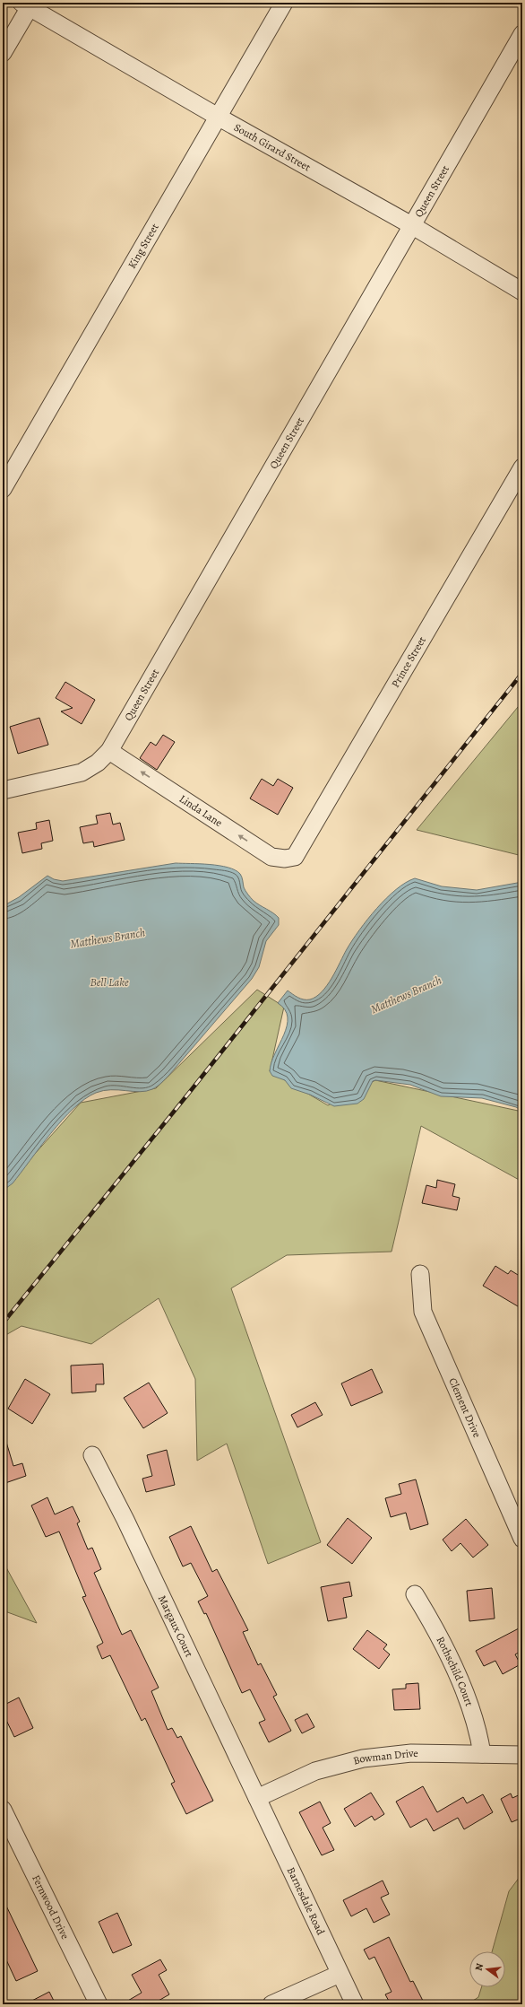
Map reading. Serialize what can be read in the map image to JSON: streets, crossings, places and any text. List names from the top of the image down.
{
  "streets": {
    "street": [
      "South Girard Street",
      "Queen Street",
      "King Street",
      "Prince Street",
      "Linda Lane",
      "Clement Drive",
      "Margaux Court",
      "Rothschild Court",
      "Bowman Drive",
      "Barnesdale Road",
      "Fernwood Drive"
    ]
  },
  "crossings": [
    ["South Girard Street", "Queen Street"],
    ["South Girard Street", "King Street"],
    ["Queen Street", "Linda Lane"],
    ["Prince Street", "Linda Lane"],
    ["Margaux Court", "Bowman Drive"],
    ["Margaux Court", "Barnesdale Road"],
    ["Rothschild Court", "Bowman Drive"],
    ["Bowman Drive", "Barnesdale Road"]
  ],
  "one_way": ["Linda Lane"],
  "water": ["Matthews Branch", "Bell Lake"],
  "north": "left"
}
